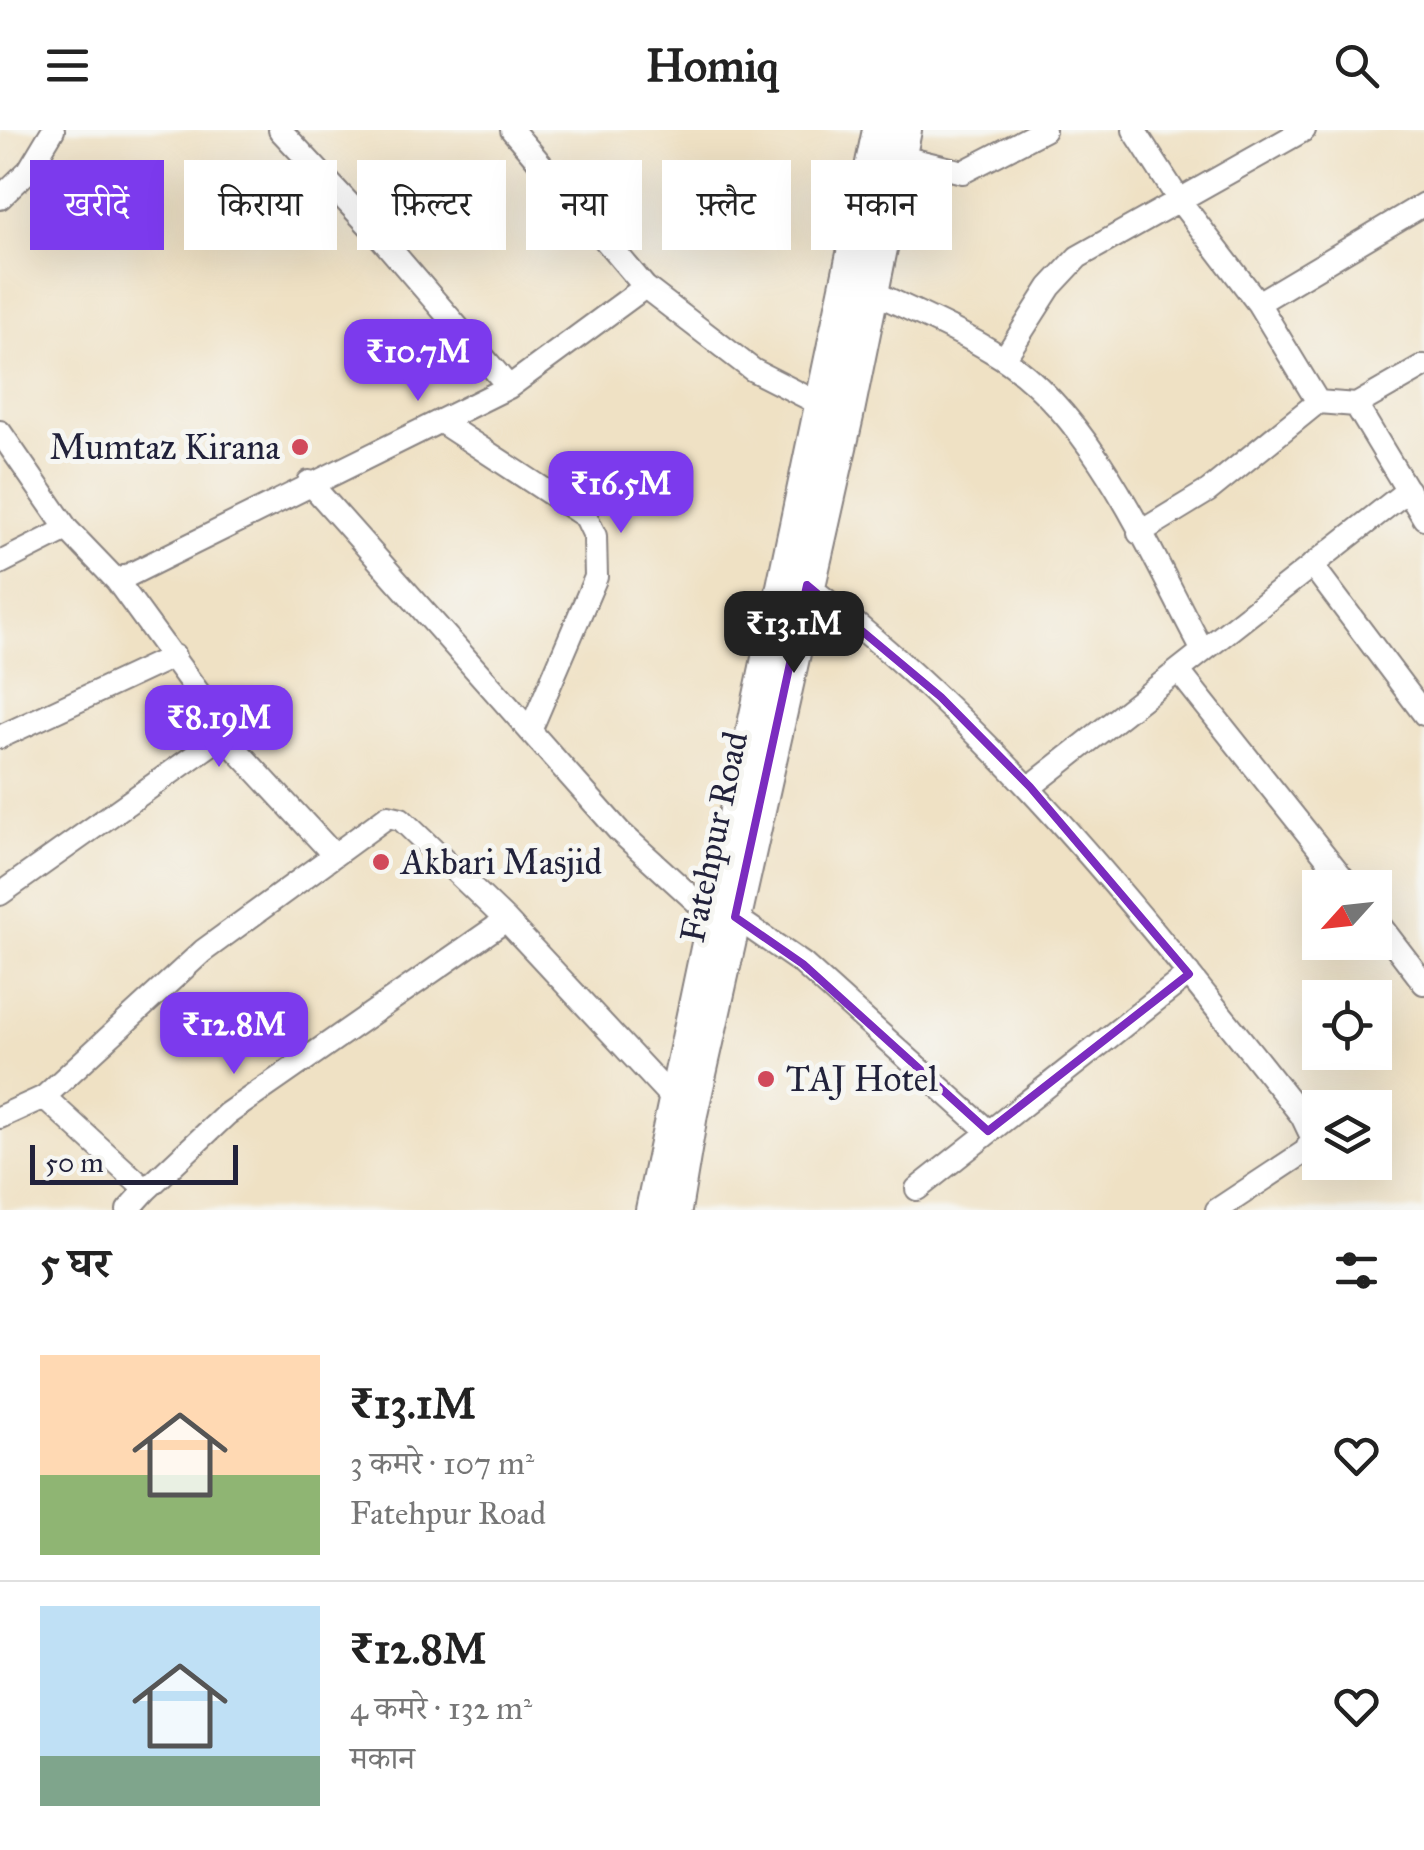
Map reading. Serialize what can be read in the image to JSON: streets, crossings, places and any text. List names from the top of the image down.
{
  "streets": {
    "street": ["Fatehpur Road"]
  },
  "places": ["Mumtaz Kirana", "Akbari Masjid", "TAJ Hotel"],
  "scale_bar": "50 m",
  "north": "bottom left",
  "page": {
    "header": "Homiq",
    "chip": [
      "खरीदें",
      "किराया",
      "फ़िल्टर",
      "नया",
      "फ़्लैट",
      "मकान"
    ],
    "price": [
      "₹10.7M",
      "₹16.5M",
      "₹13.1M",
      "₹8.19M",
      "₹12.8M"
    ],
    "scale": "50 m",
    "heading": "5 घर",
    "list": [
      {
        "name": "₹13.1M",
        "note": "3 कमरे · 107 m² · Fatehpur Road"
      },
      {
        "name": "₹12.8M",
        "note": "4 कमरे · 132 m² · मकान"
      }
    ]
  }
}
